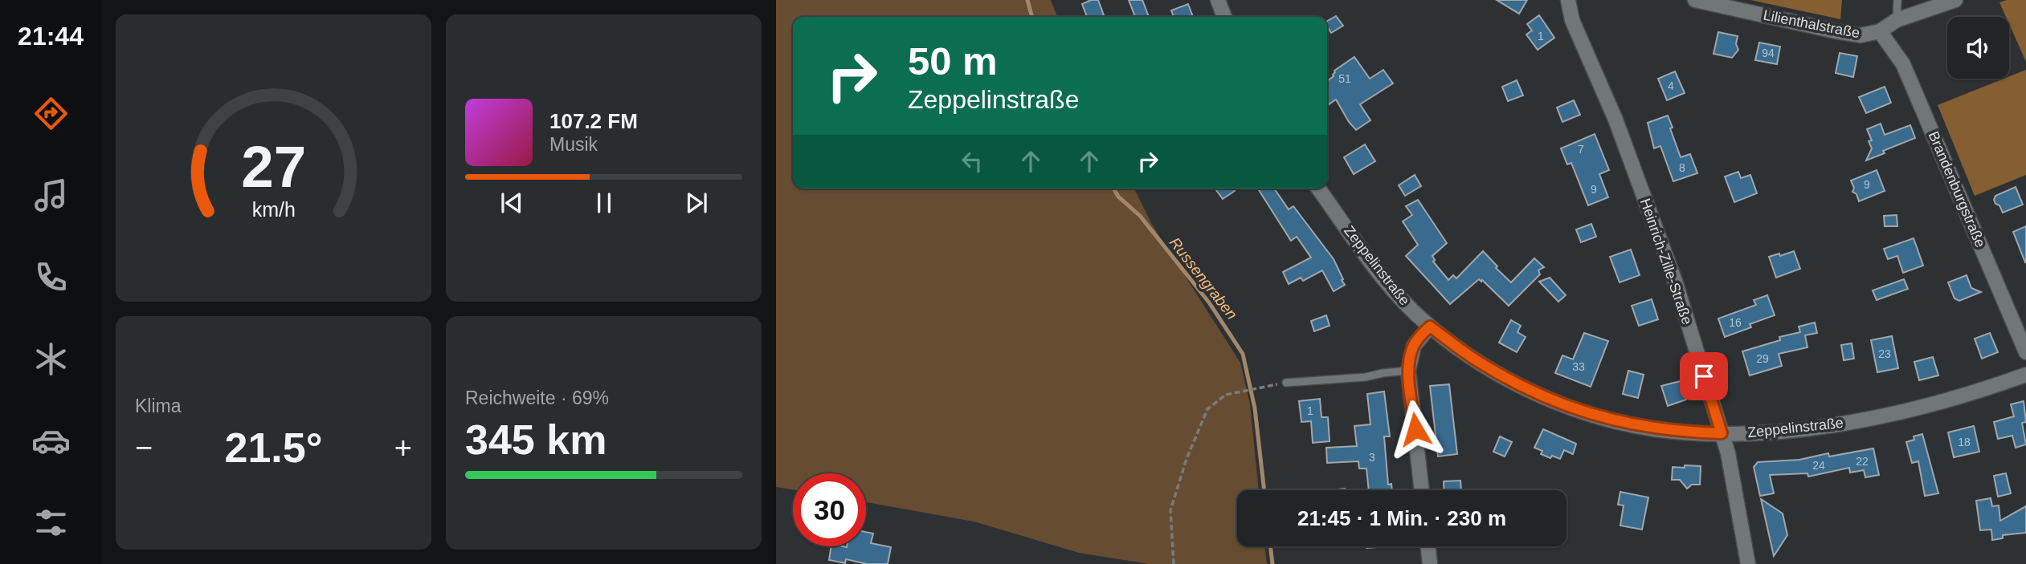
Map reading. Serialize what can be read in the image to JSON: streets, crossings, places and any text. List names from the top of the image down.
{
  "streets": {
    "street": [
      "Lilienthalstraße",
      "Brandenburgstraße",
      "Heinrich-Zille-Straße",
      "Zeppelinstraße"
    ]
  },
  "crossings": [
    ["Lilienthalstraße", "Brandenburgstraße"],
    ["Heinrich-Zille-Straße", "Zeppelinstraße"]
  ],
  "water": ["Russengraben"],
  "house_numbers": [
    "1",
    "94",
    "51",
    "4",
    "7",
    "8",
    "9",
    "9",
    "16",
    "23",
    "29",
    "33",
    "1",
    "18",
    "3",
    "22",
    "24"
  ],
  "page": {
    "tabs": "21:44",
    "turn": ["50 m", "Zeppelinstraße"],
    "song": ["107.2 FM", "Musik"],
    "tile": [
      "Klima",
      ["Reichweite · 69%", "345 km"]
    ],
    "heat": ["−", "21.5°", "+"],
    "limit": "30",
    "trip": "21:45 · 1 Min. · 230 m",
    "gauge": ["27", "km/h"]
  }
}
